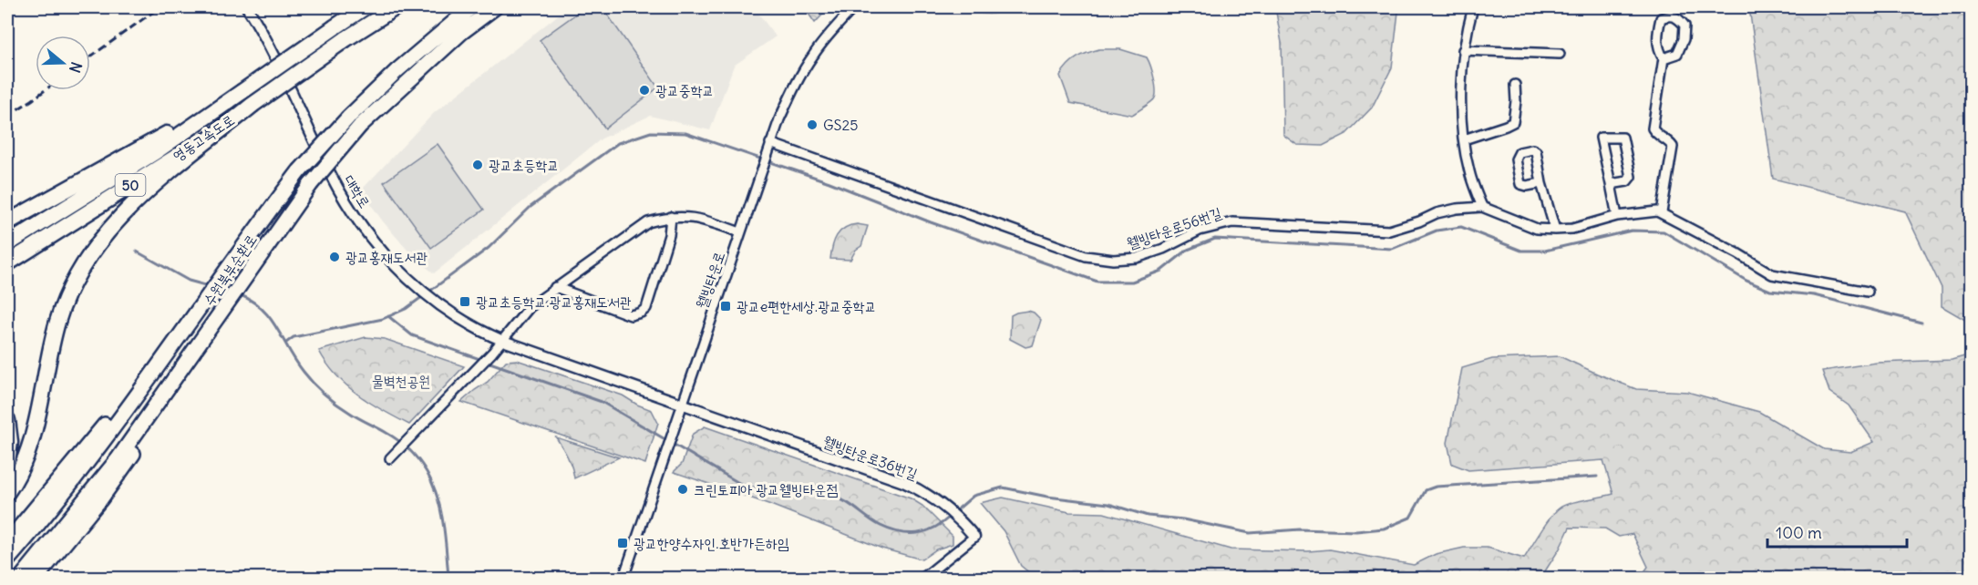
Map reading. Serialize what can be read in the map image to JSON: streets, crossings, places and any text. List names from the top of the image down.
{
  "streets": {
    "highway": ["영동고속도로", "50", "수원북부순환로"],
    "street": [
      "대학로",
      "웰빙타운로56번길",
      "웰빙타운로",
      "웰빙타운로36번길"
    ]
  },
  "crossings": [
    ["대학로", "웰빙타운로"],
    ["대학로", "웰빙타운로36번길"],
    ["웰빙타운로56번길", "웰빙타운로"],
    ["웰빙타운로", "웰빙타운로36번길"]
  ],
  "parks": ["물벽천공원"],
  "places": {
    "other": [
      "광교중학교",
      "GS25",
      "광교초등학교",
      "광교홍재도서관",
      "크린토피아 광교웰빙타운점"
    ],
    "transit": ["광교초등학교.광교홍재도서관", "광교e편한세상.광교중학교", "광교한양수자인.호반가든하임"]
  },
  "scale_bar": "100 m",
  "north": "right"
}
